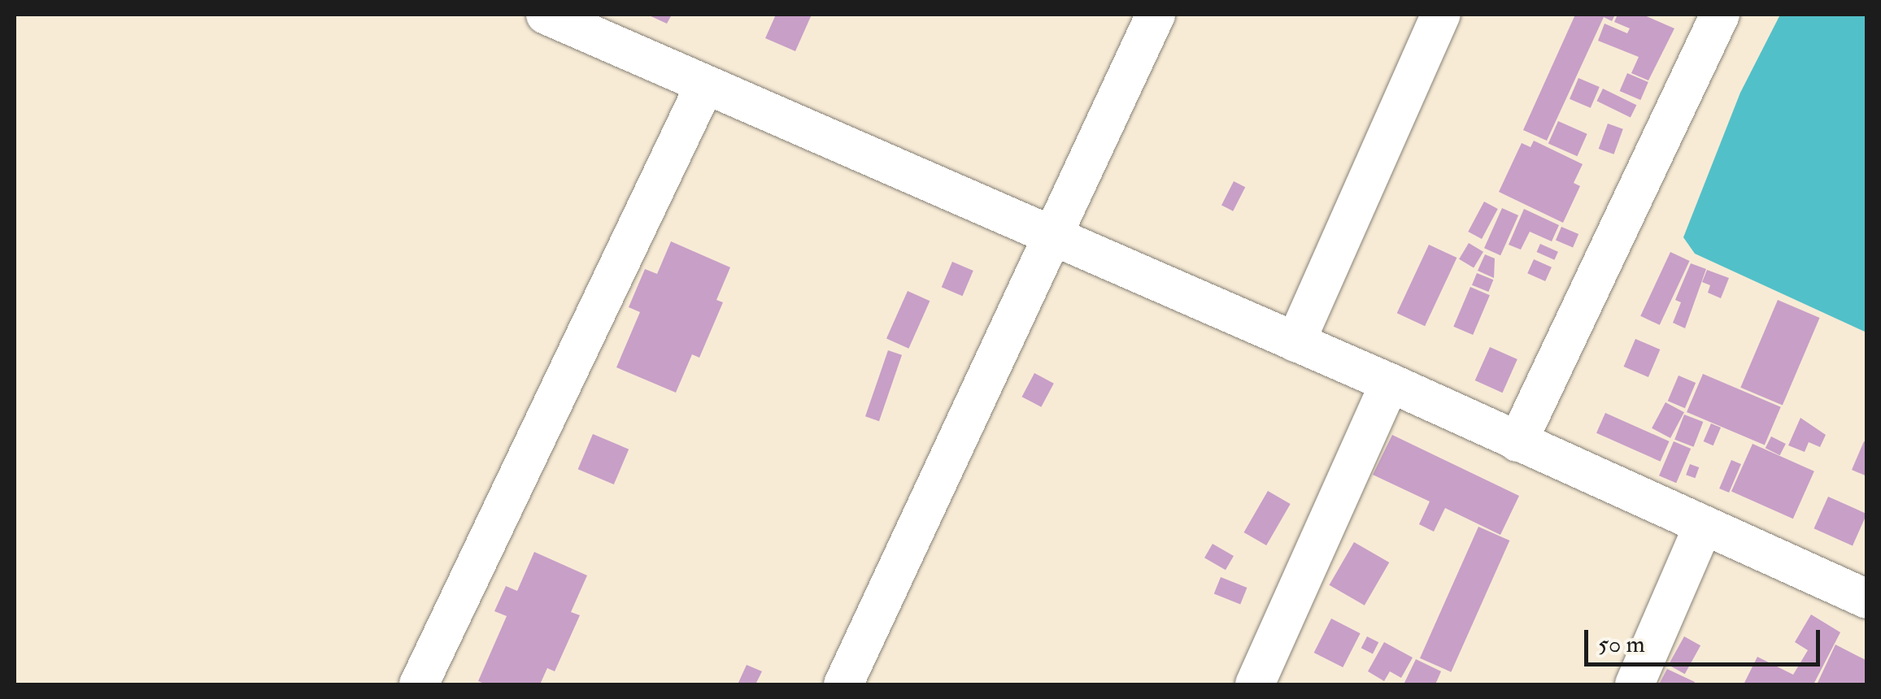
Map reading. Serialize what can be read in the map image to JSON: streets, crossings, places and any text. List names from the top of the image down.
{
  "scale_bar": "50 m"
}
